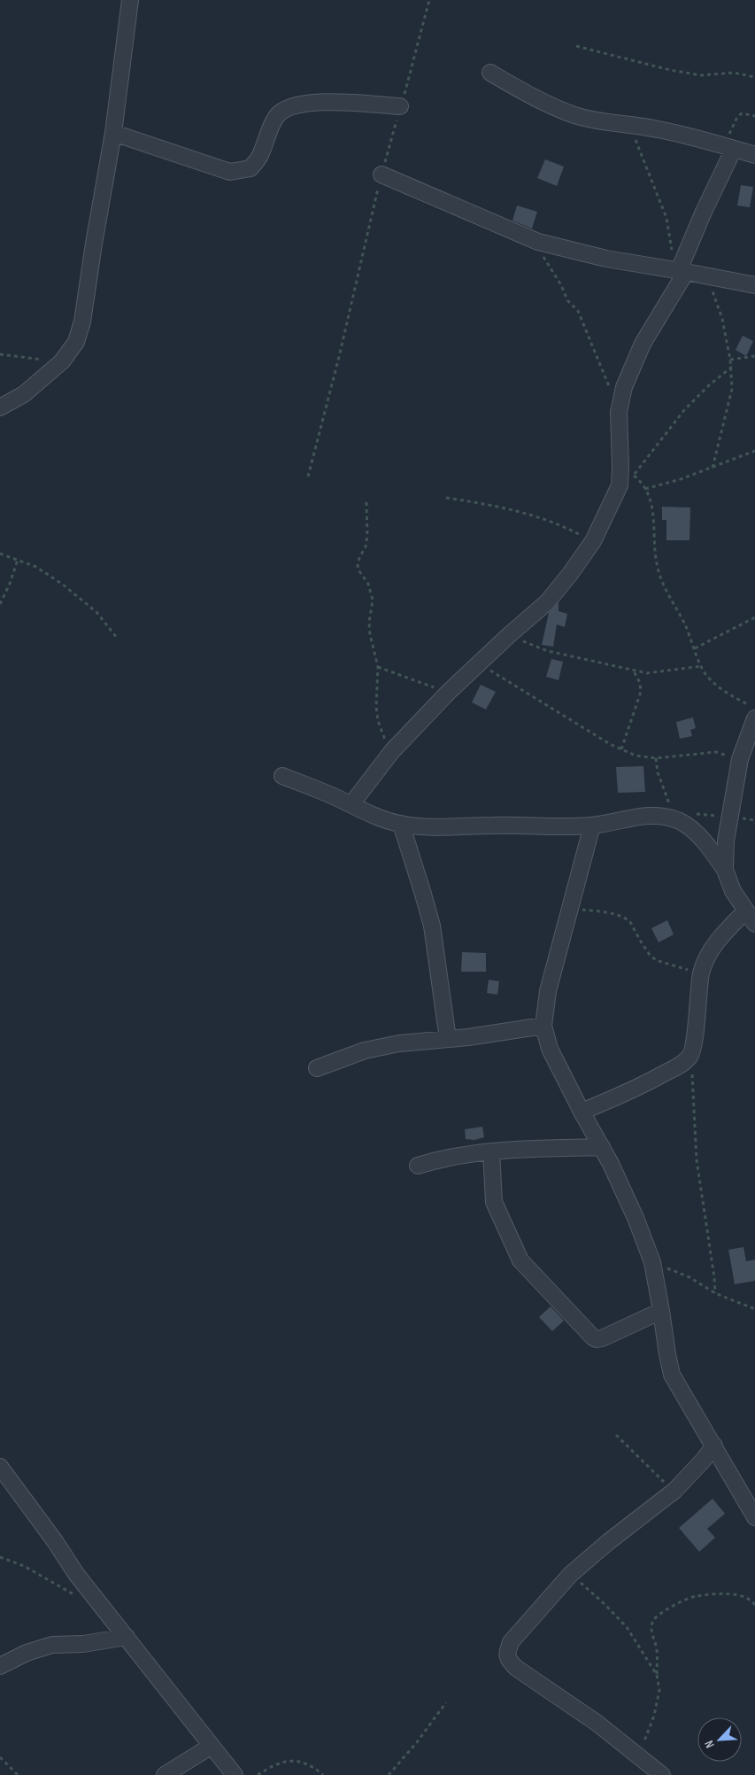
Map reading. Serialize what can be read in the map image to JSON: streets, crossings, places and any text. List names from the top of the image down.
{
  "north": "bottom left"
}
